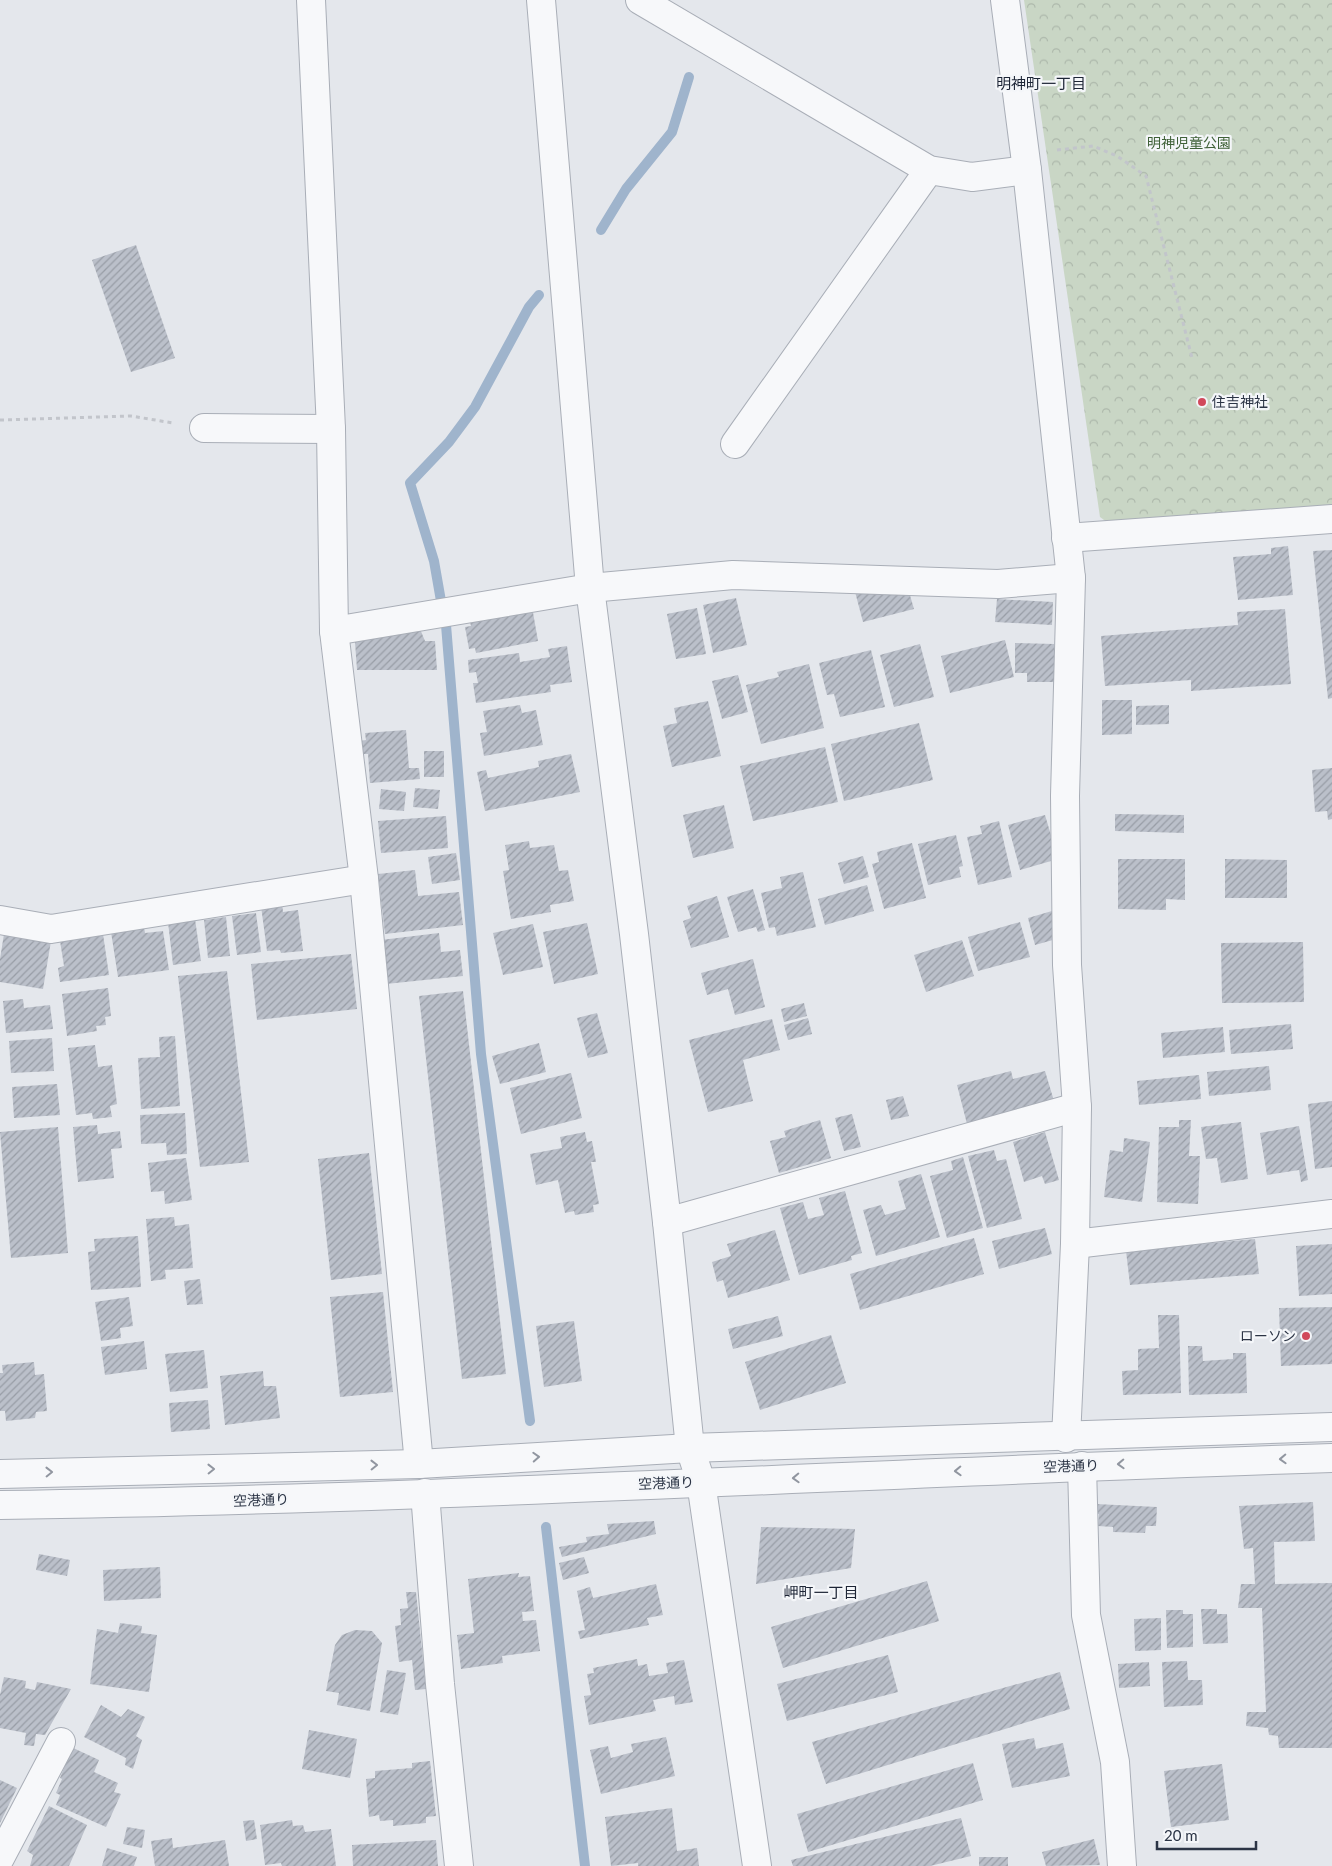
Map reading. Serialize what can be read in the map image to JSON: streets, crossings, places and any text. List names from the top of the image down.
{
  "streets": {
    "street": ["空港通り"]
  },
  "districts": ["明神町一丁目", "岬町一丁目"],
  "parks": ["明神児童公園"],
  "places": ["住吉神社", "ローソン"],
  "scale_bar": "20 m"
}
